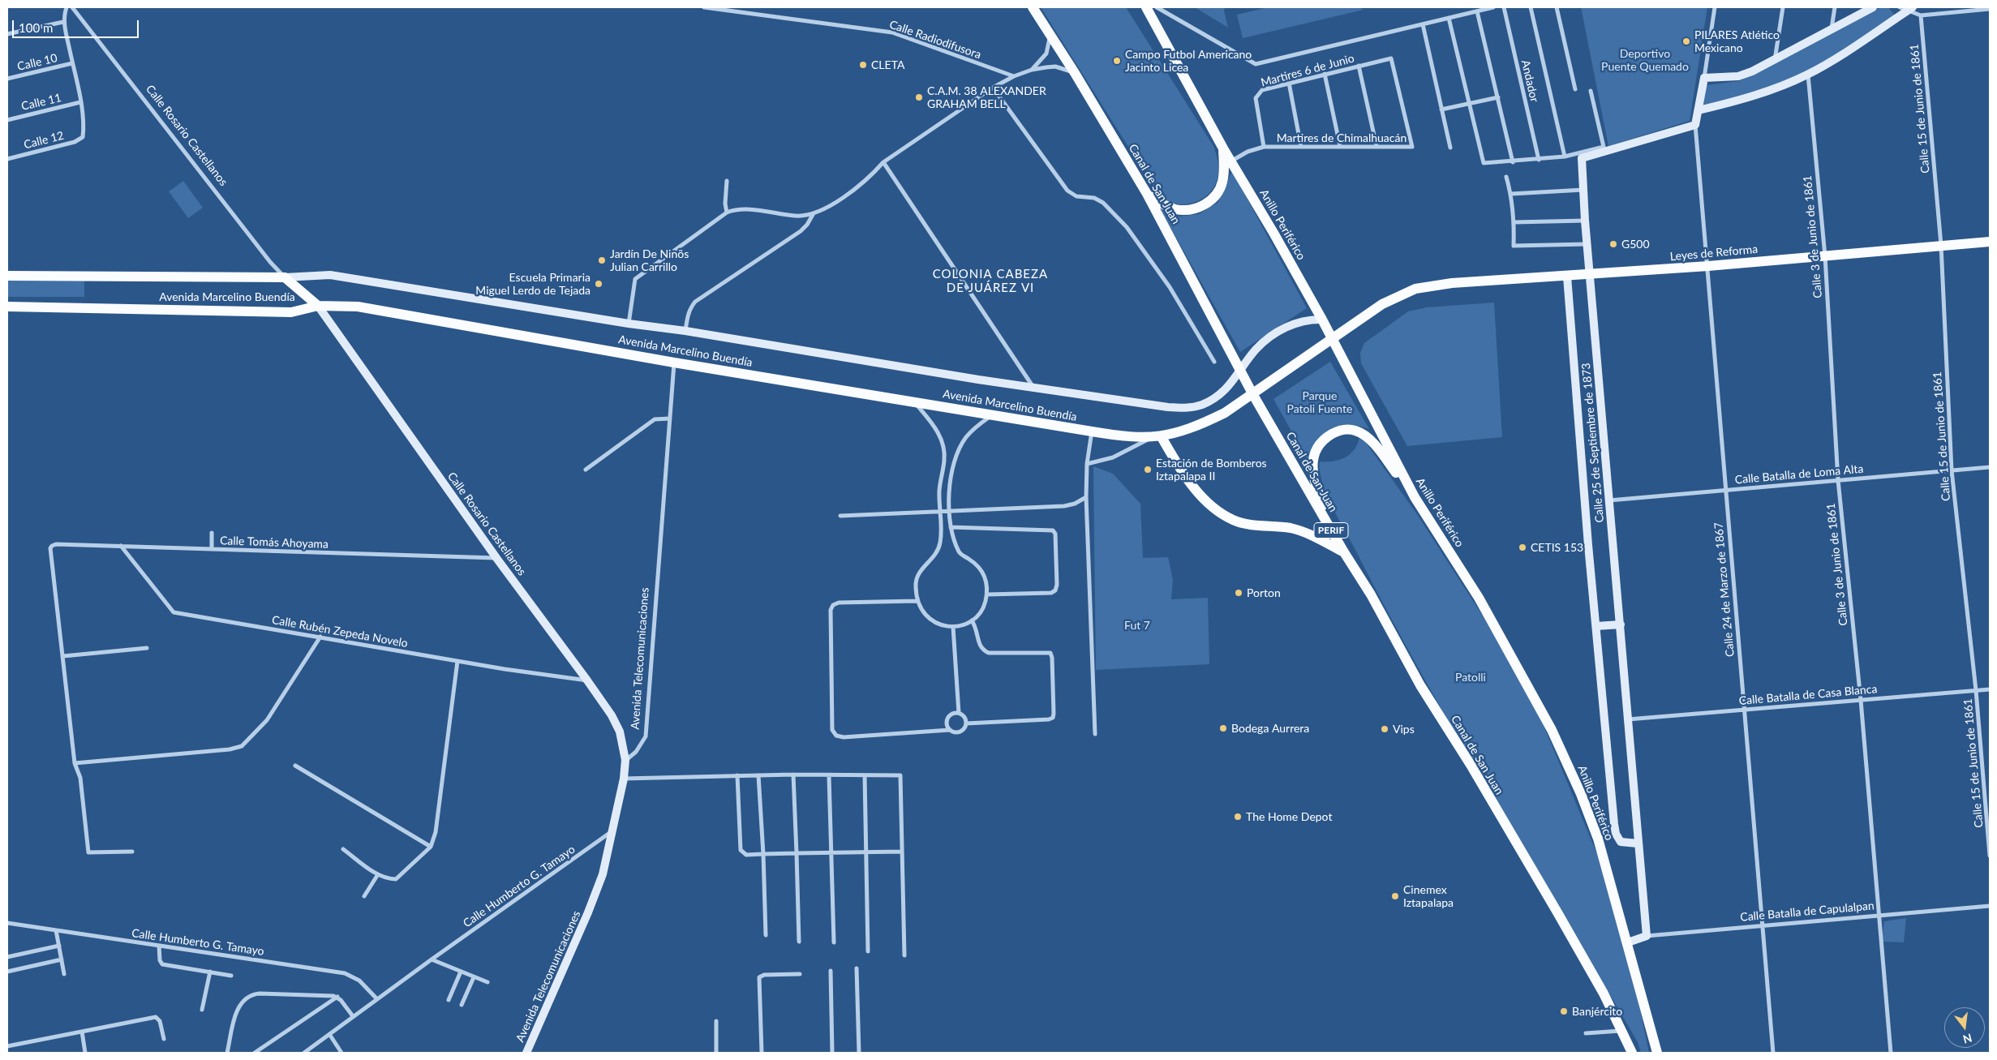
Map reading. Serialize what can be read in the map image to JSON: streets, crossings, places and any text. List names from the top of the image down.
{
  "streets": {
    "main road": [
      "Canal de San Juan",
      "Anillo Periférico",
      "Leyes de Reforma",
      "Avenida Marcelino Buendía",
      "PERIF"
    ],
    "street": [
      "Calle Radiodifusora",
      "Calle 10",
      "Martires 6 de Junio",
      "Andador",
      "Calle 11",
      "Calle 15 de Junio de 1861",
      "Calle Rosario Castellanos",
      "Martires de Chimalhuacán",
      "Calle 12",
      "Calle 3 de Junio de 1861",
      "Calle 25 de Septiembre de 1873",
      "Calle Batalla de Loma Alta",
      "Calle Tomás Ahoyama",
      "Calle 24 de Marzo de 1867",
      "Calle Rubén Zepeda Novelo",
      "Avenida Telecomunicaciones",
      "Calle Batalla de Casa Blanca",
      "Calle Humberto G. Tamayo",
      "Calle Batalla de Capulalpan"
    ]
  },
  "crossings": [
    ["Martires 6 de Junio", "Martires de Chimalhuacán"],
    ["Calle 11", "Calle 12"],
    ["Calle 15 de Junio de 1861", "Leyes de Reforma"],
    ["Calle 15 de Junio de 1861", "Calle Batalla de Loma Alta"],
    ["Calle 15 de Junio de 1861", "Calle Batalla de Casa Blanca"],
    ["Calle Rosario Castellanos", "Avenida Marcelino Buendía"],
    ["Calle Rosario Castellanos", "Calle Tomás Ahoyama"],
    ["Calle Rosario Castellanos", "Calle Rubén Zepeda Novelo"],
    ["Calle Rosario Castellanos", "Avenida Telecomunicaciones"],
    ["Martires de Chimalhuacán", "Anillo Periférico"],
    ["Canal de San Juan", "Avenida Marcelino Buendía"],
    ["Anillo Periférico", "Leyes de Reforma"],
    ["Anillo Periférico", "Avenida Marcelino Buendía"],
    ["Anillo Periférico", "Calle Batalla de Capulalpan"],
    ["Calle 3 de Junio de 1861", "Leyes de Reforma"],
    ["Calle 3 de Junio de 1861", "Calle Batalla de Loma Alta"],
    ["Calle 3 de Junio de 1861", "Calle Batalla de Casa Blanca"],
    ["Calle 3 de Junio de 1861", "Calle Batalla de Capulalpan"],
    ["Leyes de Reforma", "Avenida Marcelino Buendía"],
    ["Leyes de Reforma", "Calle 25 de Septiembre de 1873"],
    ["Leyes de Reforma", "Calle 24 de Marzo de 1867"],
    ["Avenida Marcelino Buendía", "Avenida Telecomunicaciones"],
    ["Calle 25 de Septiembre de 1873", "Calle Batalla de Loma Alta"],
    ["Calle 25 de Septiembre de 1873", "Calle Batalla de Casa Blanca"],
    ["Calle 25 de Septiembre de 1873", "Calle Batalla de Capulalpan"],
    ["Calle Batalla de Loma Alta", "Calle 24 de Marzo de 1867"],
    ["Calle Tomás Ahoyama", "Calle Rubén Zepeda Novelo"],
    ["Calle 24 de Marzo de 1867", "Calle Batalla de Casa Blanca"],
    ["Calle 24 de Marzo de 1867", "Calle Batalla de Capulalpan"],
    ["Avenida Telecomunicaciones", "Calle Humberto G. Tamayo"]
  ],
  "districts": ["COLONIA CABEZA DE JUÁREZ VI"],
  "parks": [
    "Deportivo Puente Quemado",
    "Parque Patoli Fuente",
    "Fut 7",
    "Patolli"
  ],
  "places": [
    "PILARES Atlético Mexicano",
    "Campo Futbol Americano Jacinto Licea",
    "CLETA",
    "C.A.M. 38 ALEXANDER GRAHAM BELL",
    "G500",
    "Jardín De Ninõs Julian Carrillo",
    "Escuela Primaria Miguel Lerdo de Tejada",
    "Estación de Bomberos Iztapalapa II",
    "CETIS 153",
    "Porton",
    "Bodega Aurrera",
    "Vips",
    "The Home Depot",
    "Cinemex Iztapalapa",
    "Banjército"
  ],
  "scale_bar": "100 m",
  "north": "bottom"
}
